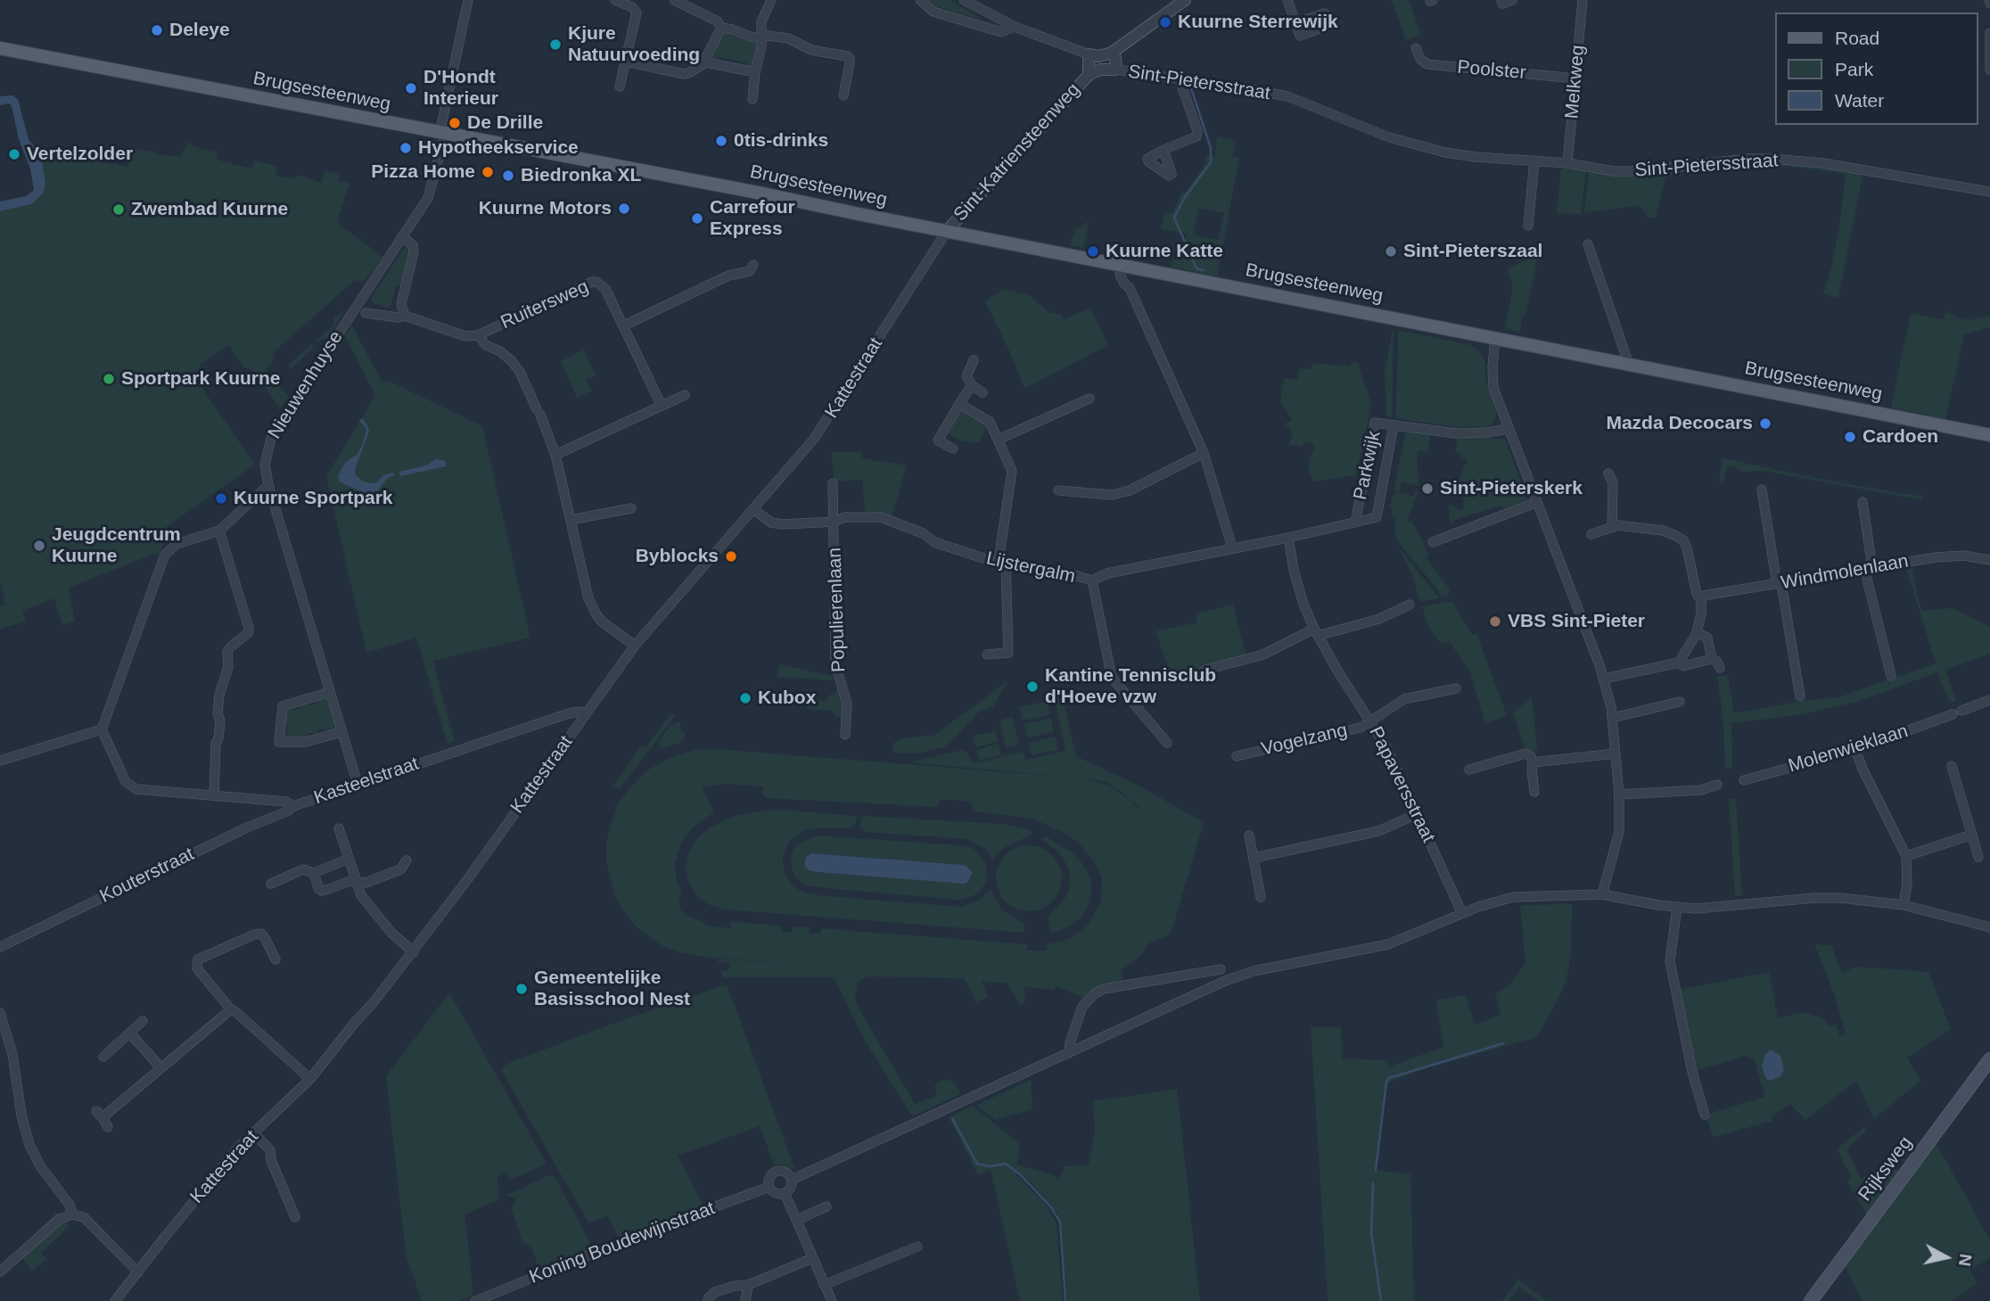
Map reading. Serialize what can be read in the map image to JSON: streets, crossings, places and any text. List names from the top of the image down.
{
  "streets": {
    "main road": ["Brugsesteenweg", "Rijksweg"],
    "street": [
      "Poolster",
      "Melkweg",
      "Sint-Pietersstraat",
      "Sint-Katriensteenweg",
      "Ruitersweg",
      "Kattestraat",
      "Nieuwenhuyse",
      "Parkwijk",
      "Lijstergalm",
      "Windmolenlaan",
      "Populierenlaan",
      "Vogelzang",
      "Molenwieklaan",
      "Kasteelstraat",
      "Papaversstraat",
      "Kouterstraat",
      "Koning Boudewijnstraat"
    ]
  },
  "crossings": [
    ["Poolster", "Melkweg"],
    ["Melkweg", "Sint-Pietersstraat"],
    ["Sint-Pietersstraat", "Sint-Katriensteenweg"],
    ["Brugsesteenweg", "Sint-Katriensteenweg"],
    ["Brugsesteenweg", "Kattestraat"],
    ["Brugsesteenweg", "Nieuwenhuyse"],
    ["Sint-Katriensteenweg", "Kattestraat"],
    ["Kattestraat", "Lijstergalm"],
    ["Kattestraat", "Kasteelstraat"],
    ["Nieuwenhuyse", "Kasteelstraat"],
    ["Parkwijk", "Lijstergalm"],
    ["Lijstergalm", "Populierenlaan"],
    ["Lijstergalm", "Papaversstraat"],
    ["Vogelzang", "Papaversstraat"],
    ["Kasteelstraat", "Kouterstraat"]
  ],
  "places": [
    "Kuurne Sterrewijk",
    "Deleye",
    "Kjure Natuurvoeding",
    "D'Hondt Interieur",
    "De Drille",
    "0tis-drinks",
    "Hypotheekservice",
    "Vertelzolder",
    "Pizza Home",
    "Biedronka XL",
    "Kuurne Motors",
    "Zwembad Kuurne",
    "Carrefour Express",
    "Kuurne Katte",
    "Sint-Pieterszaal",
    "Sportpark Kuurne",
    "Mazda Decocars",
    "Cardoen",
    "Sint-Pieterskerk",
    "Kuurne Sportpark",
    "Jeugdcentrum Kuurne",
    "Byblocks",
    "VBS Sint-Pieter",
    "Kantine Tennisclub d'Hoeve vzw",
    "Kubox",
    "Gemeentelijke Basisschool Nest"
  ],
  "legend": ["Road", "Park", "Water"],
  "north": "right"
}
